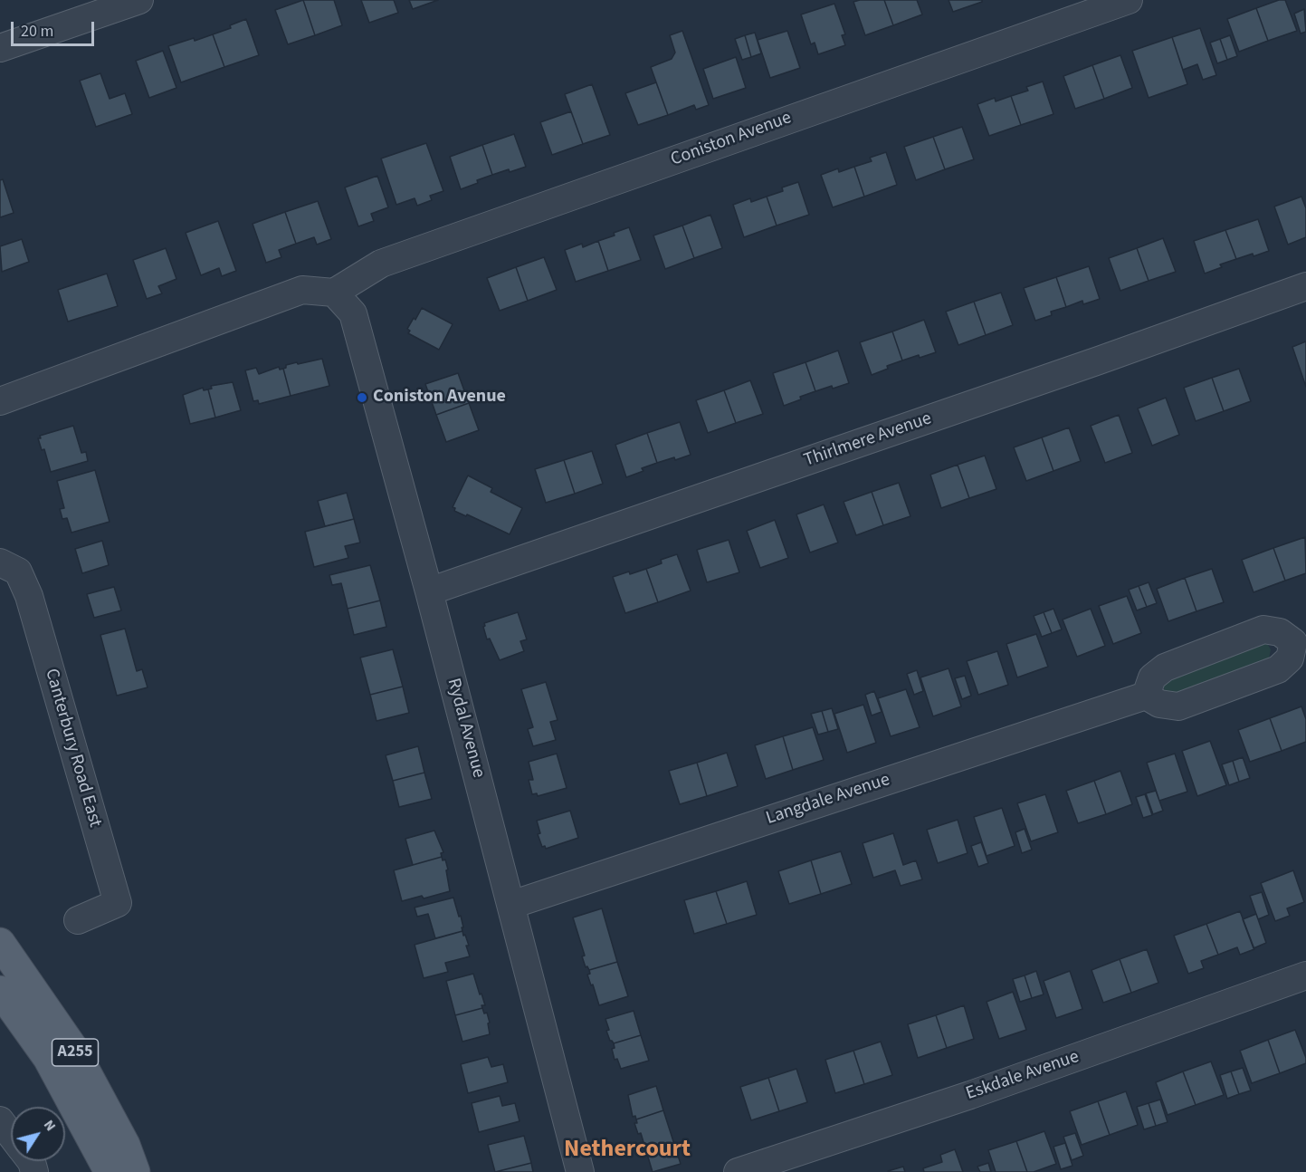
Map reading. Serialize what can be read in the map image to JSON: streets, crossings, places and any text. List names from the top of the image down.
{
  "streets": {
    "main road": ["A255"],
    "street": [
      "Coniston Avenue",
      "Thirlmere Avenue",
      "Rydal Avenue",
      "Canterbury Road East",
      "Langdale Avenue",
      "Eskdale Avenue"
    ]
  },
  "crossings": [
    ["Coniston Avenue", "Rydal Avenue"],
    ["Thirlmere Avenue", "Rydal Avenue"],
    ["Rydal Avenue", "Langdale Avenue"]
  ],
  "districts": ["Nethercourt"],
  "places": ["Coniston Avenue"],
  "scale_bar": "20 m",
  "north": "top right"
}
